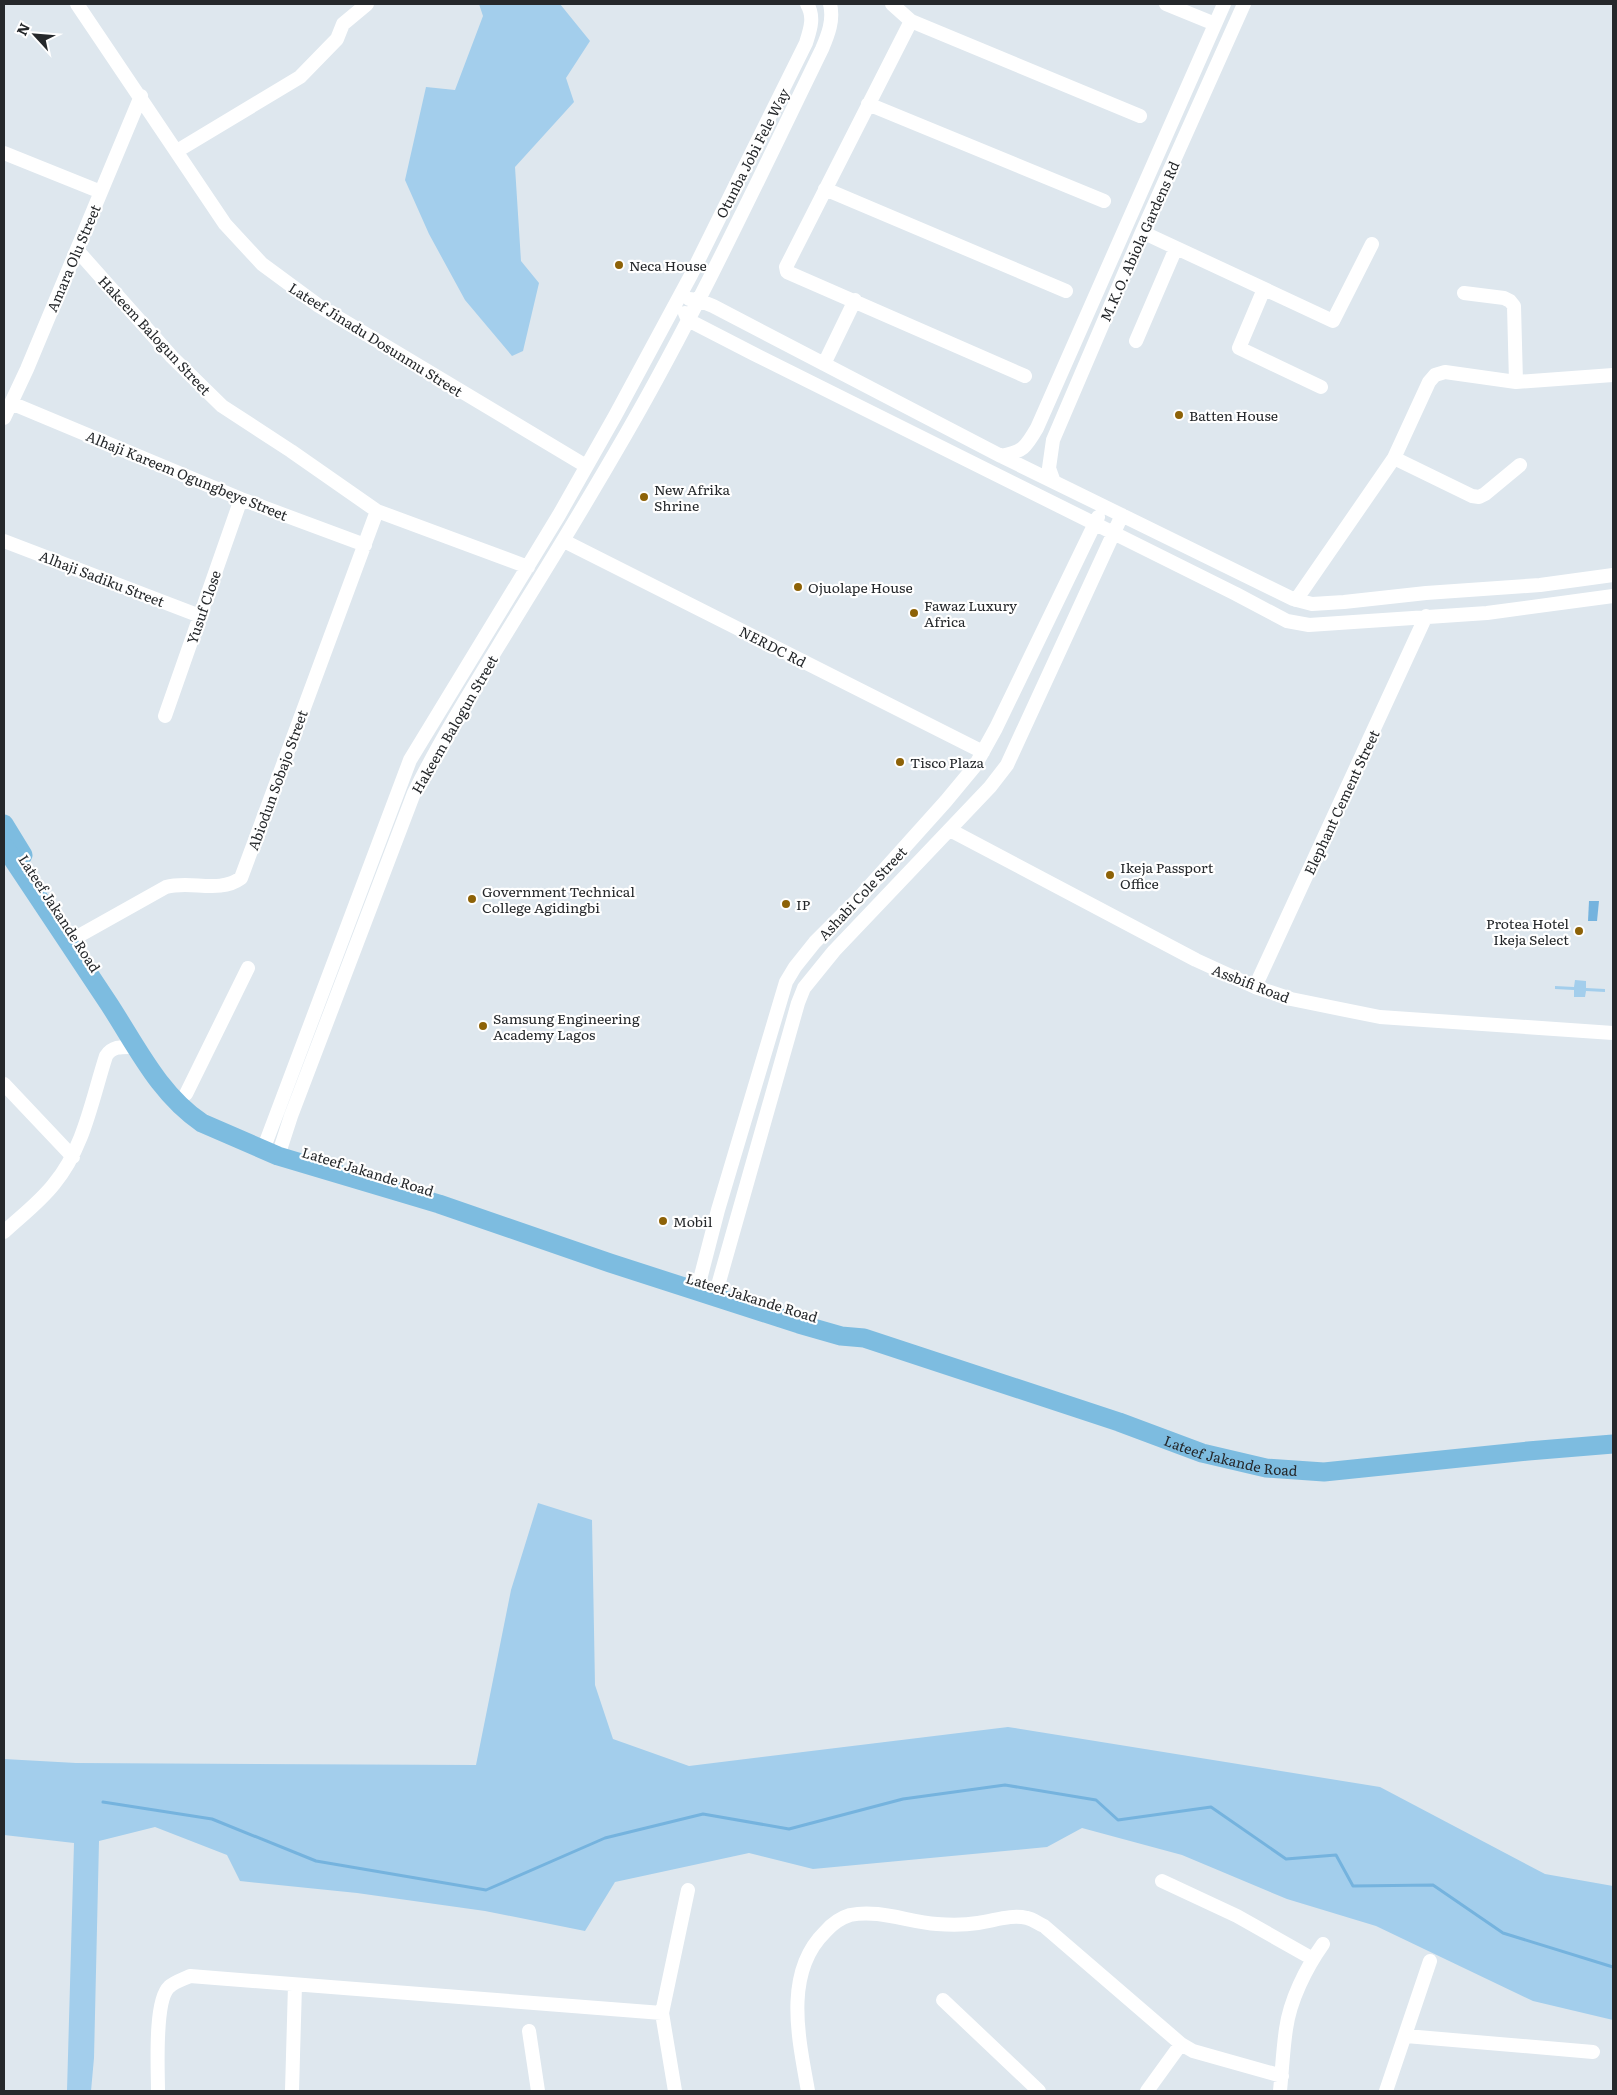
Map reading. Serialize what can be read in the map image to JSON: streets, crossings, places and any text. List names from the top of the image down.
{
  "streets": {
    "main road": ["Lateef Jakande Road"],
    "street": [
      "Otunba Jobi Fele Way",
      "M.K.O. Abiola Gardens Rd",
      "Amara Olu Street",
      "Hakeem Balogun Street",
      "Lateef Jinadu Dosunmu Street",
      "Alhaji Kareem Ogungbeye Street",
      "Alhaji Sadiku Street",
      "Yusuf Close",
      "NERDC Rd",
      "Abiodun Sobajo Street",
      "Elephant Cement Street",
      "Ashabi Cole Street",
      "Assbifi Road"
    ]
  },
  "crossings": [
    ["Otunba Jobi Fele Way", "Hakeem Balogun Street"],
    ["Amara Olu Street", "Hakeem Balogun Street"],
    ["Amara Olu Street", "Lateef Jinadu Dosunmu Street"],
    ["Amara Olu Street", "Alhaji Kareem Ogungbeye Street"],
    ["Hakeem Balogun Street", "Lateef Jinadu Dosunmu Street"],
    ["Hakeem Balogun Street", "NERDC Rd"],
    ["Hakeem Balogun Street", "Abiodun Sobajo Street"],
    ["Hakeem Balogun Street", "Lateef Jakande Road"],
    ["Alhaji Kareem Ogungbeye Street", "Yusuf Close"],
    ["Alhaji Kareem Ogungbeye Street", "Abiodun Sobajo Street"],
    ["Alhaji Sadiku Street", "Yusuf Close"],
    ["NERDC Rd", "Ashabi Cole Street"],
    ["Abiodun Sobajo Street", "Lateef Jakande Road"],
    ["Elephant Cement Street", "Assbifi Road"],
    ["Ashabi Cole Street", "Lateef Jakande Road"],
    ["Ashabi Cole Street", "Assbifi Road"]
  ],
  "places": [
    "Neca House",
    "Batten House",
    "New Afrika Shrine",
    "Ojuolape House",
    "Fawaz Luxury Africa",
    "Tisco Plaza",
    "Ikeja Passport Office",
    "Government Technical College Agidingbi",
    "IP",
    "Protea Hotel Ikeja Select",
    "Samsung Engineering Academy Lagos",
    "Mobil"
  ],
  "north": "top left"
}
